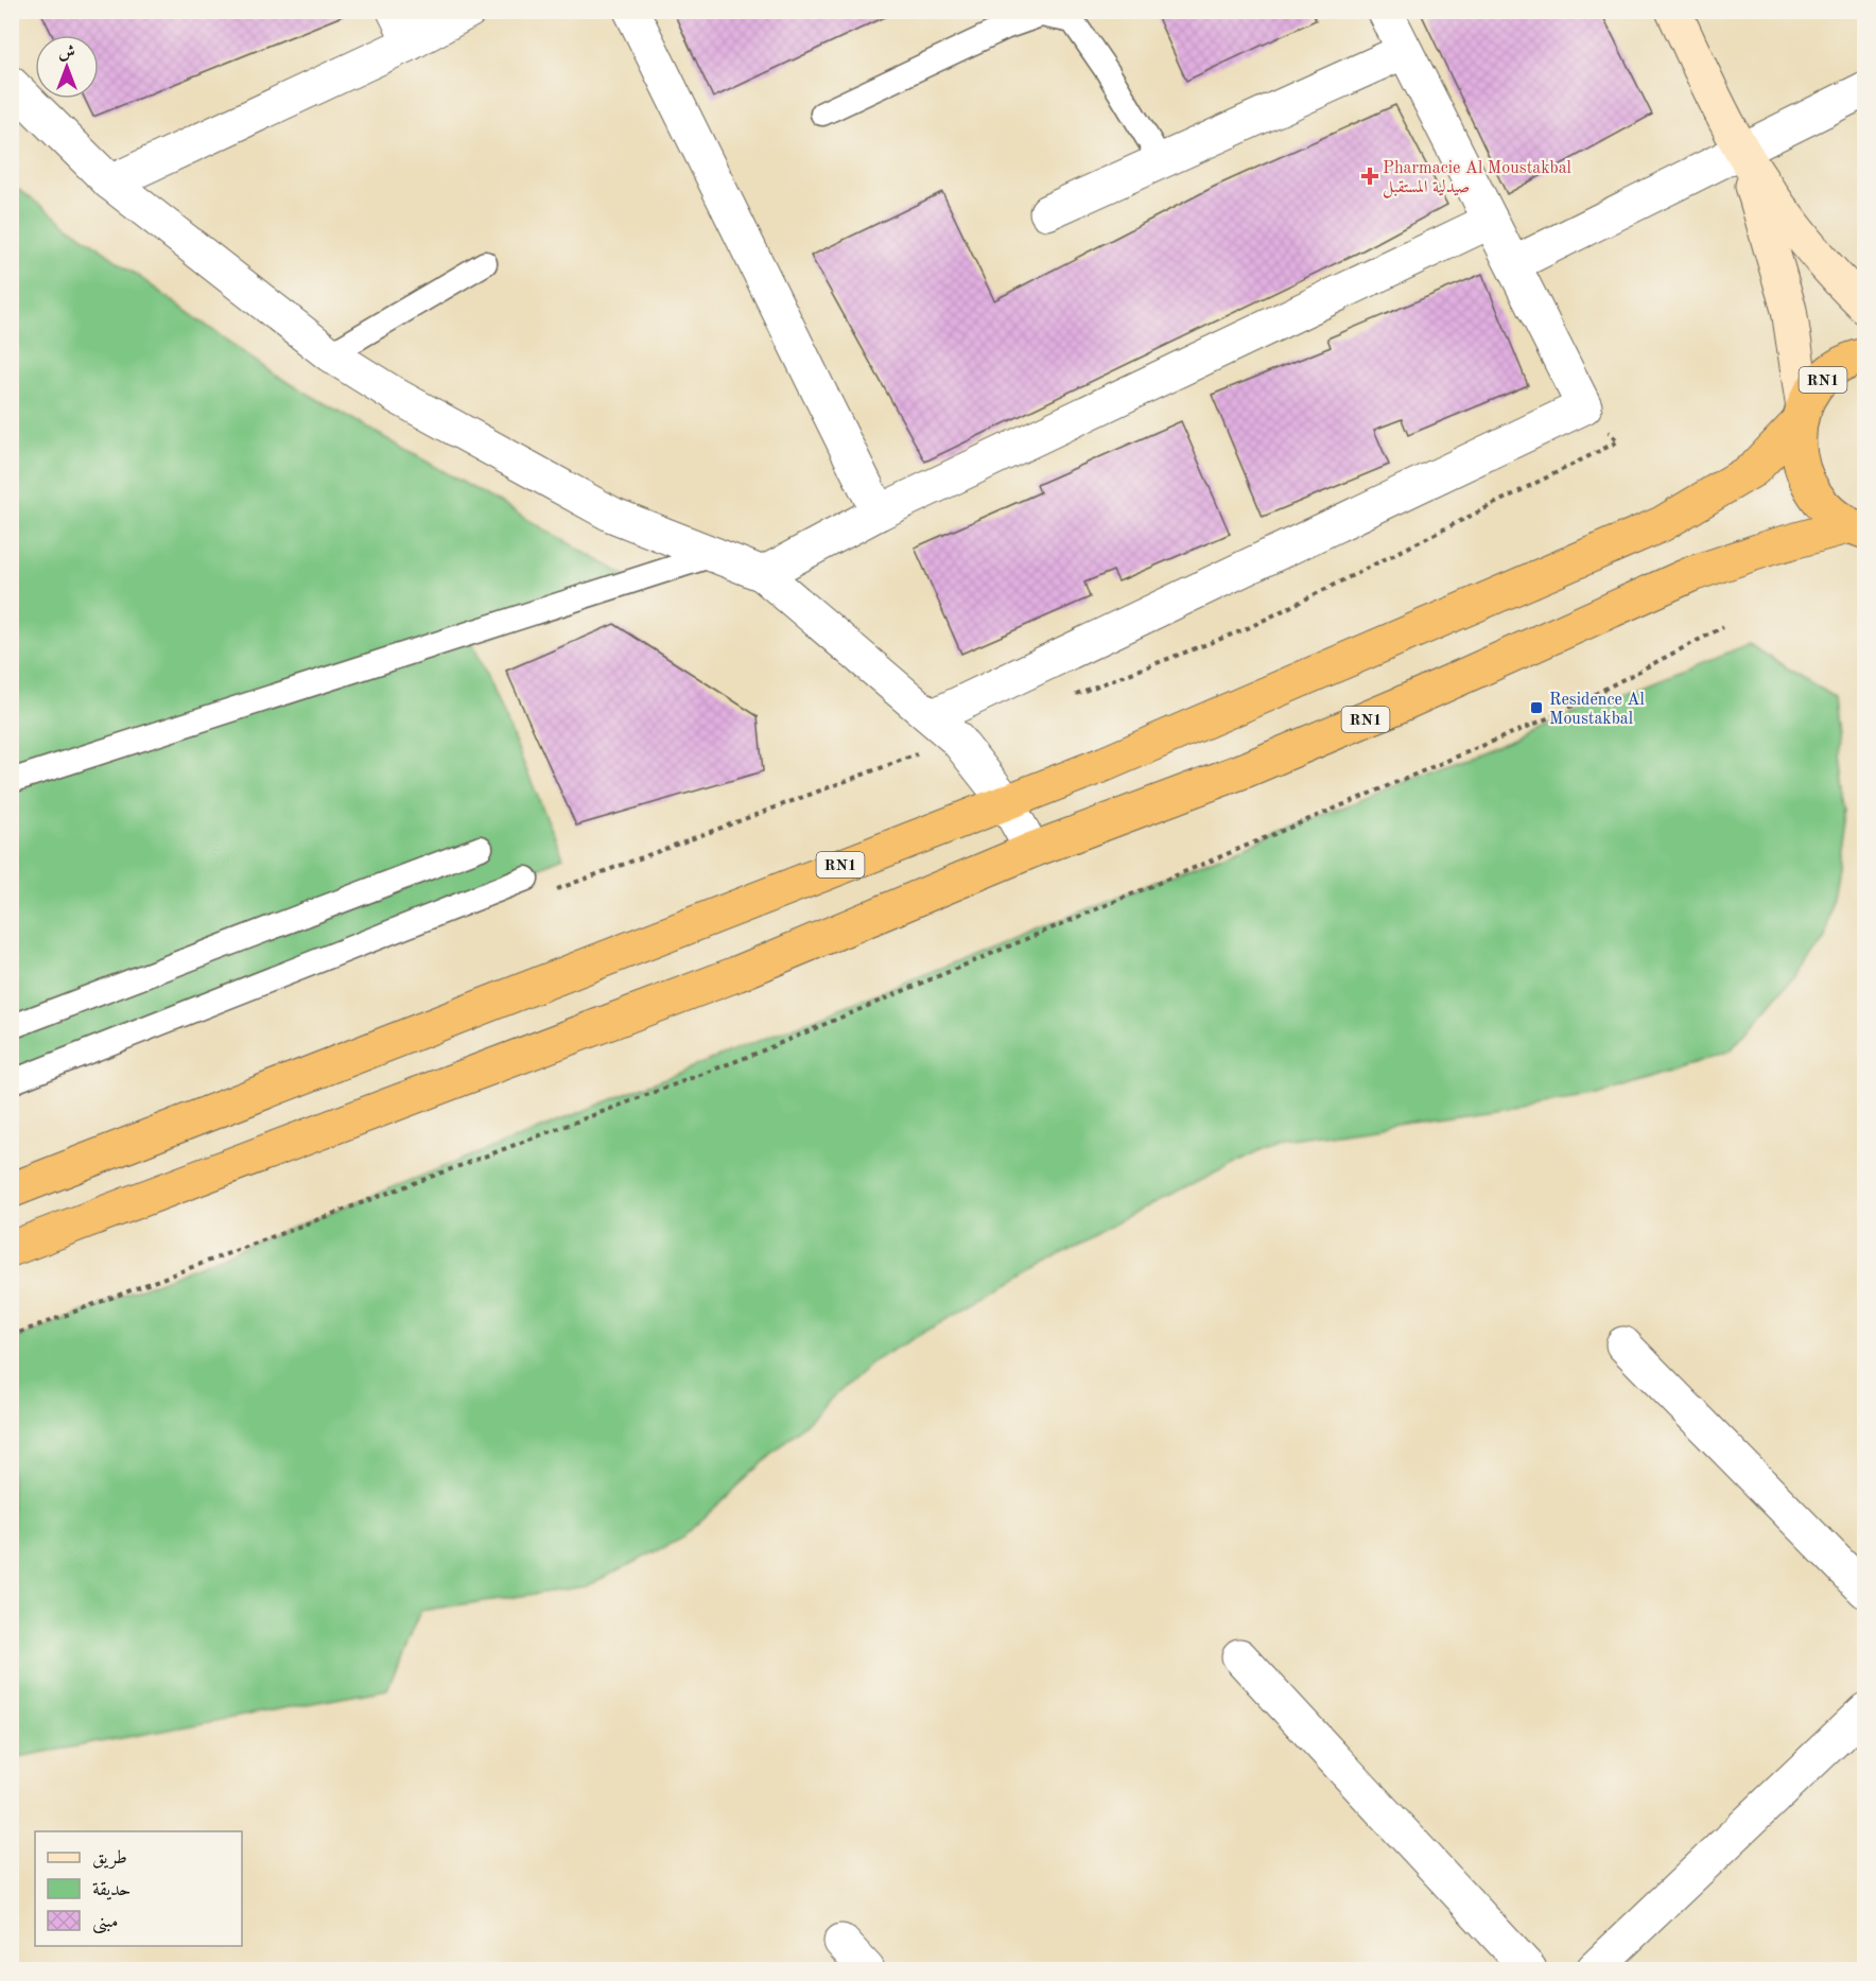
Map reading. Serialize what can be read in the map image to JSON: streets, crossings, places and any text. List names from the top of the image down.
{
  "streets": {
    "highway": ["RN1"]
  },
  "places": {
    "health": ["Pharmacie Al Moustakbal صيدلية المستقبل"],
    "transit": ["Residence Al Moustakbal"]
  },
  "legend": ["طريق", "حديقة", "مبنى"],
  "north": "top"
}
